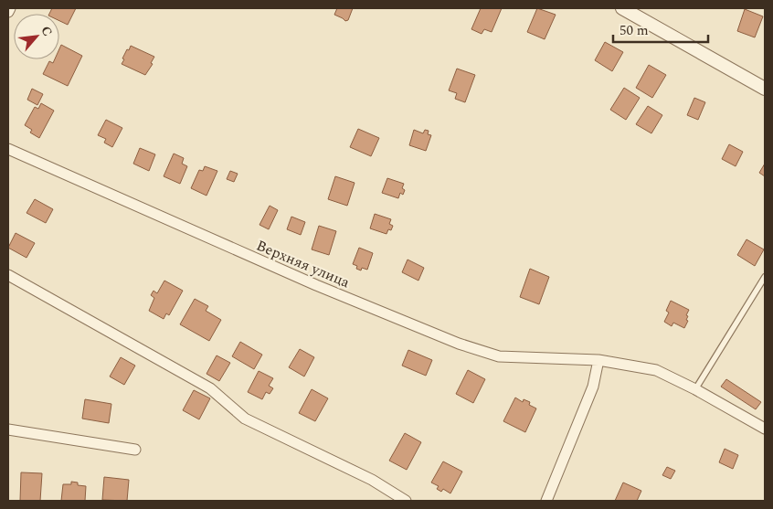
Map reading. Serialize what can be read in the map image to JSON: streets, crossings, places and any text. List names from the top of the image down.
{
  "streets": {
    "street": ["Верхняя улица"]
  },
  "scale_bar": "50 m",
  "north": "top right"
}
